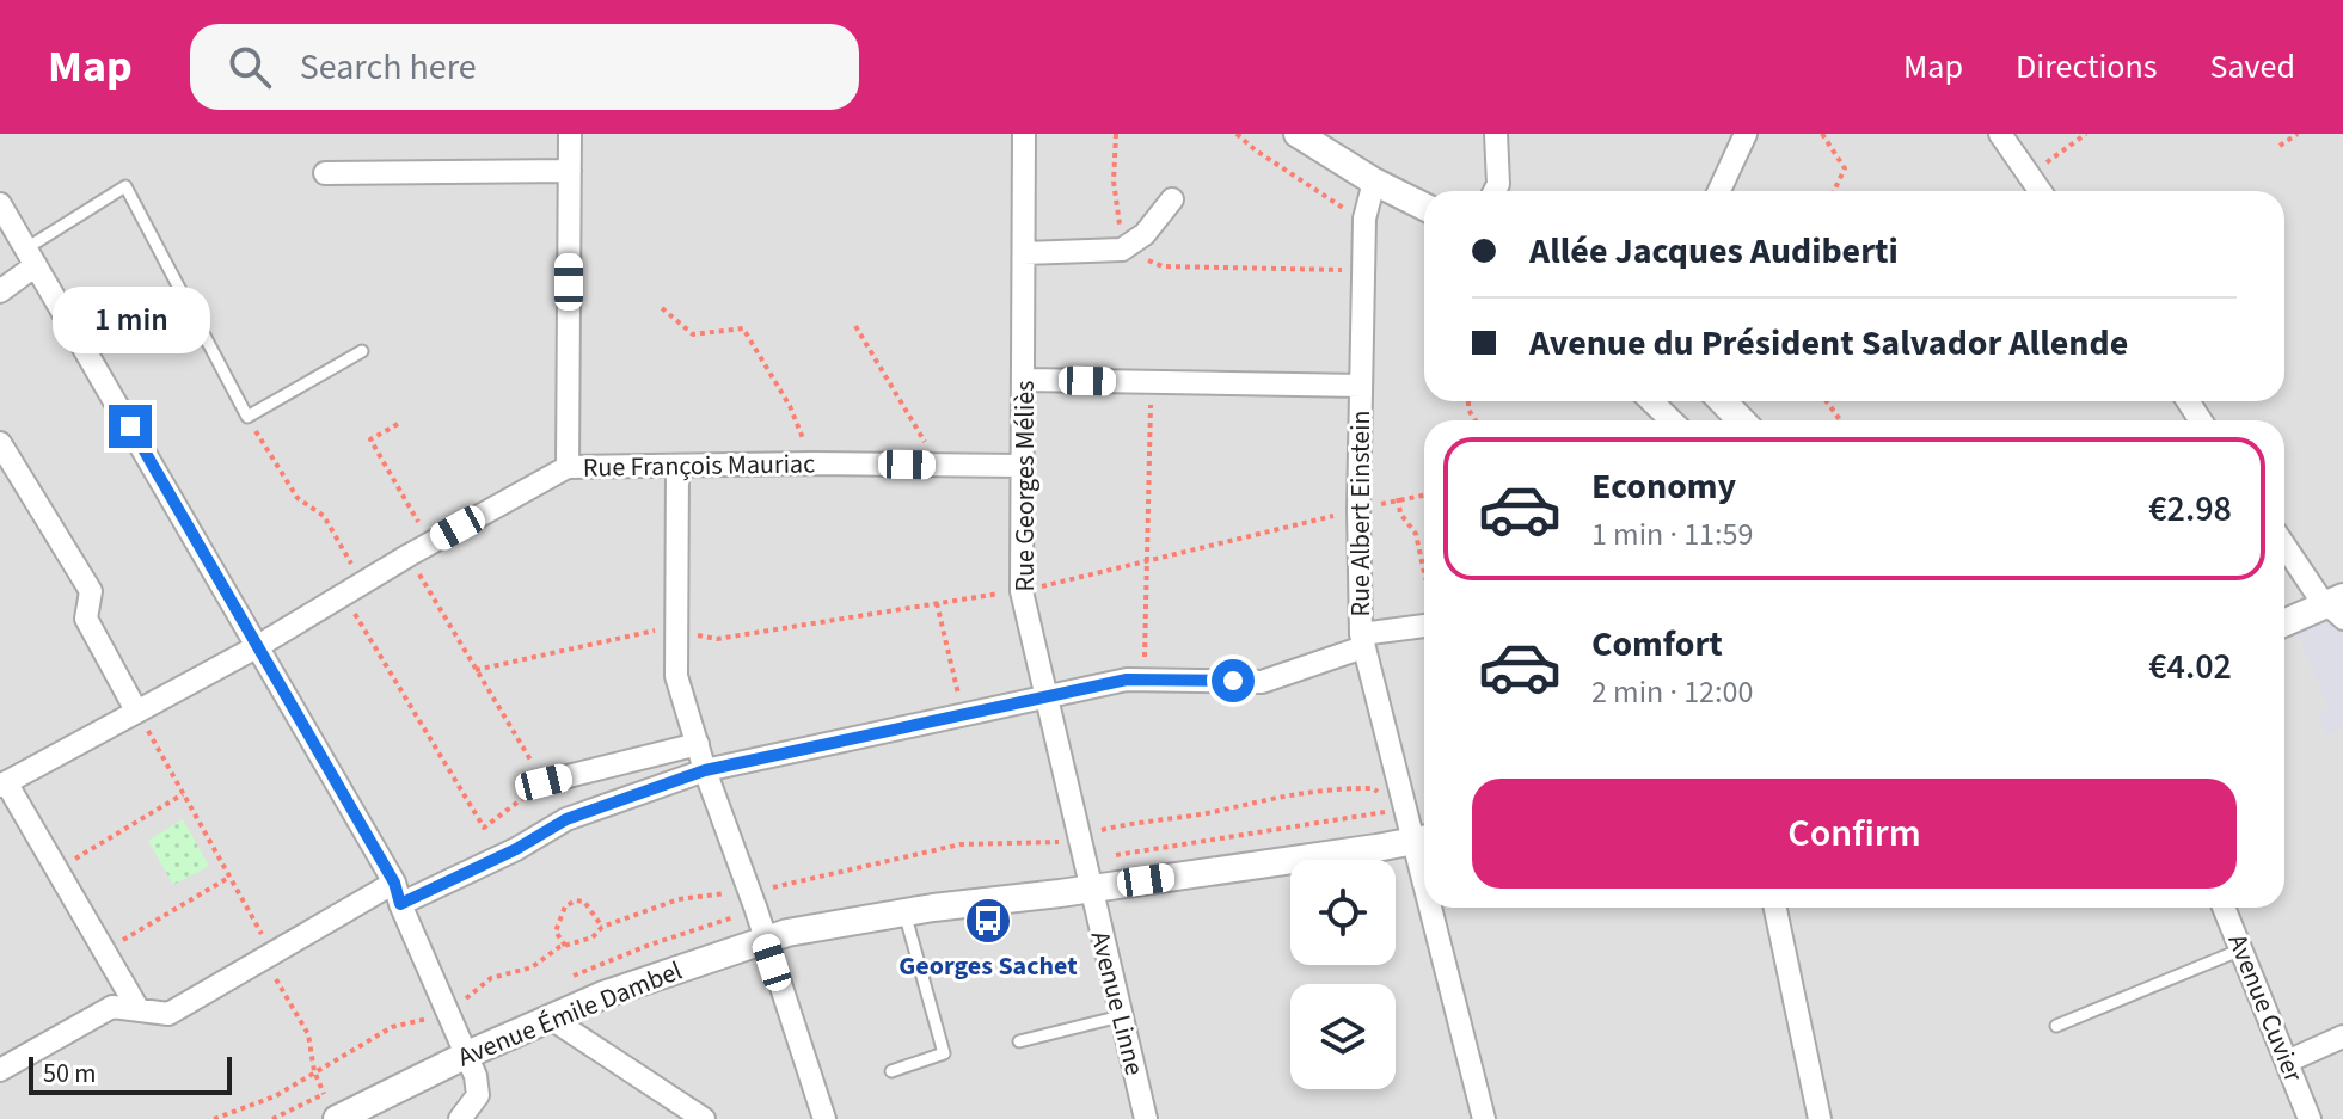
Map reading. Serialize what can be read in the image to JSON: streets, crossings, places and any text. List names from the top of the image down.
{
  "streets": {
    "street": [
      "Rue François Mauriac",
      "Rue Georges Méliès",
      "Rue Albert Einstein",
      "Avenue Linne",
      "Avenue Cuvier",
      "Avenue Émile Dambel"
    ]
  },
  "crossings": [
    ["Rue François Mauriac", "Rue Georges Méliès"],
    ["Rue Georges Méliès", "Avenue Linne"],
    ["Rue Georges Méliès", "Avenue Émile Dambel"],
    ["Rue Albert Einstein", "Avenue Émile Dambel"],
    ["Avenue Linne", "Avenue Émile Dambel"]
  ],
  "places": {
    "bus stop": ["Georges Sachet"]
  },
  "scale_bar": "50 m",
  "page": {
    "header": "Map",
    "search": "Search here",
    "nav": ["Map", "Directions", "Saved"],
    "banner": ["Allée Jacques Audiberti", "Avenue du Président Salvador Allende"],
    "bubble": "1 min",
    "list": [
      {
        "name": "Economy",
        "note": "1 min · 11:59",
        "value": "€2.98"
      },
      {
        "name": "Comfort",
        "note": "2 min · 12:00",
        "value": "€4.02"
      }
    ],
    "buttons": "Confirm",
    "scale": "50 m"
  }
}
